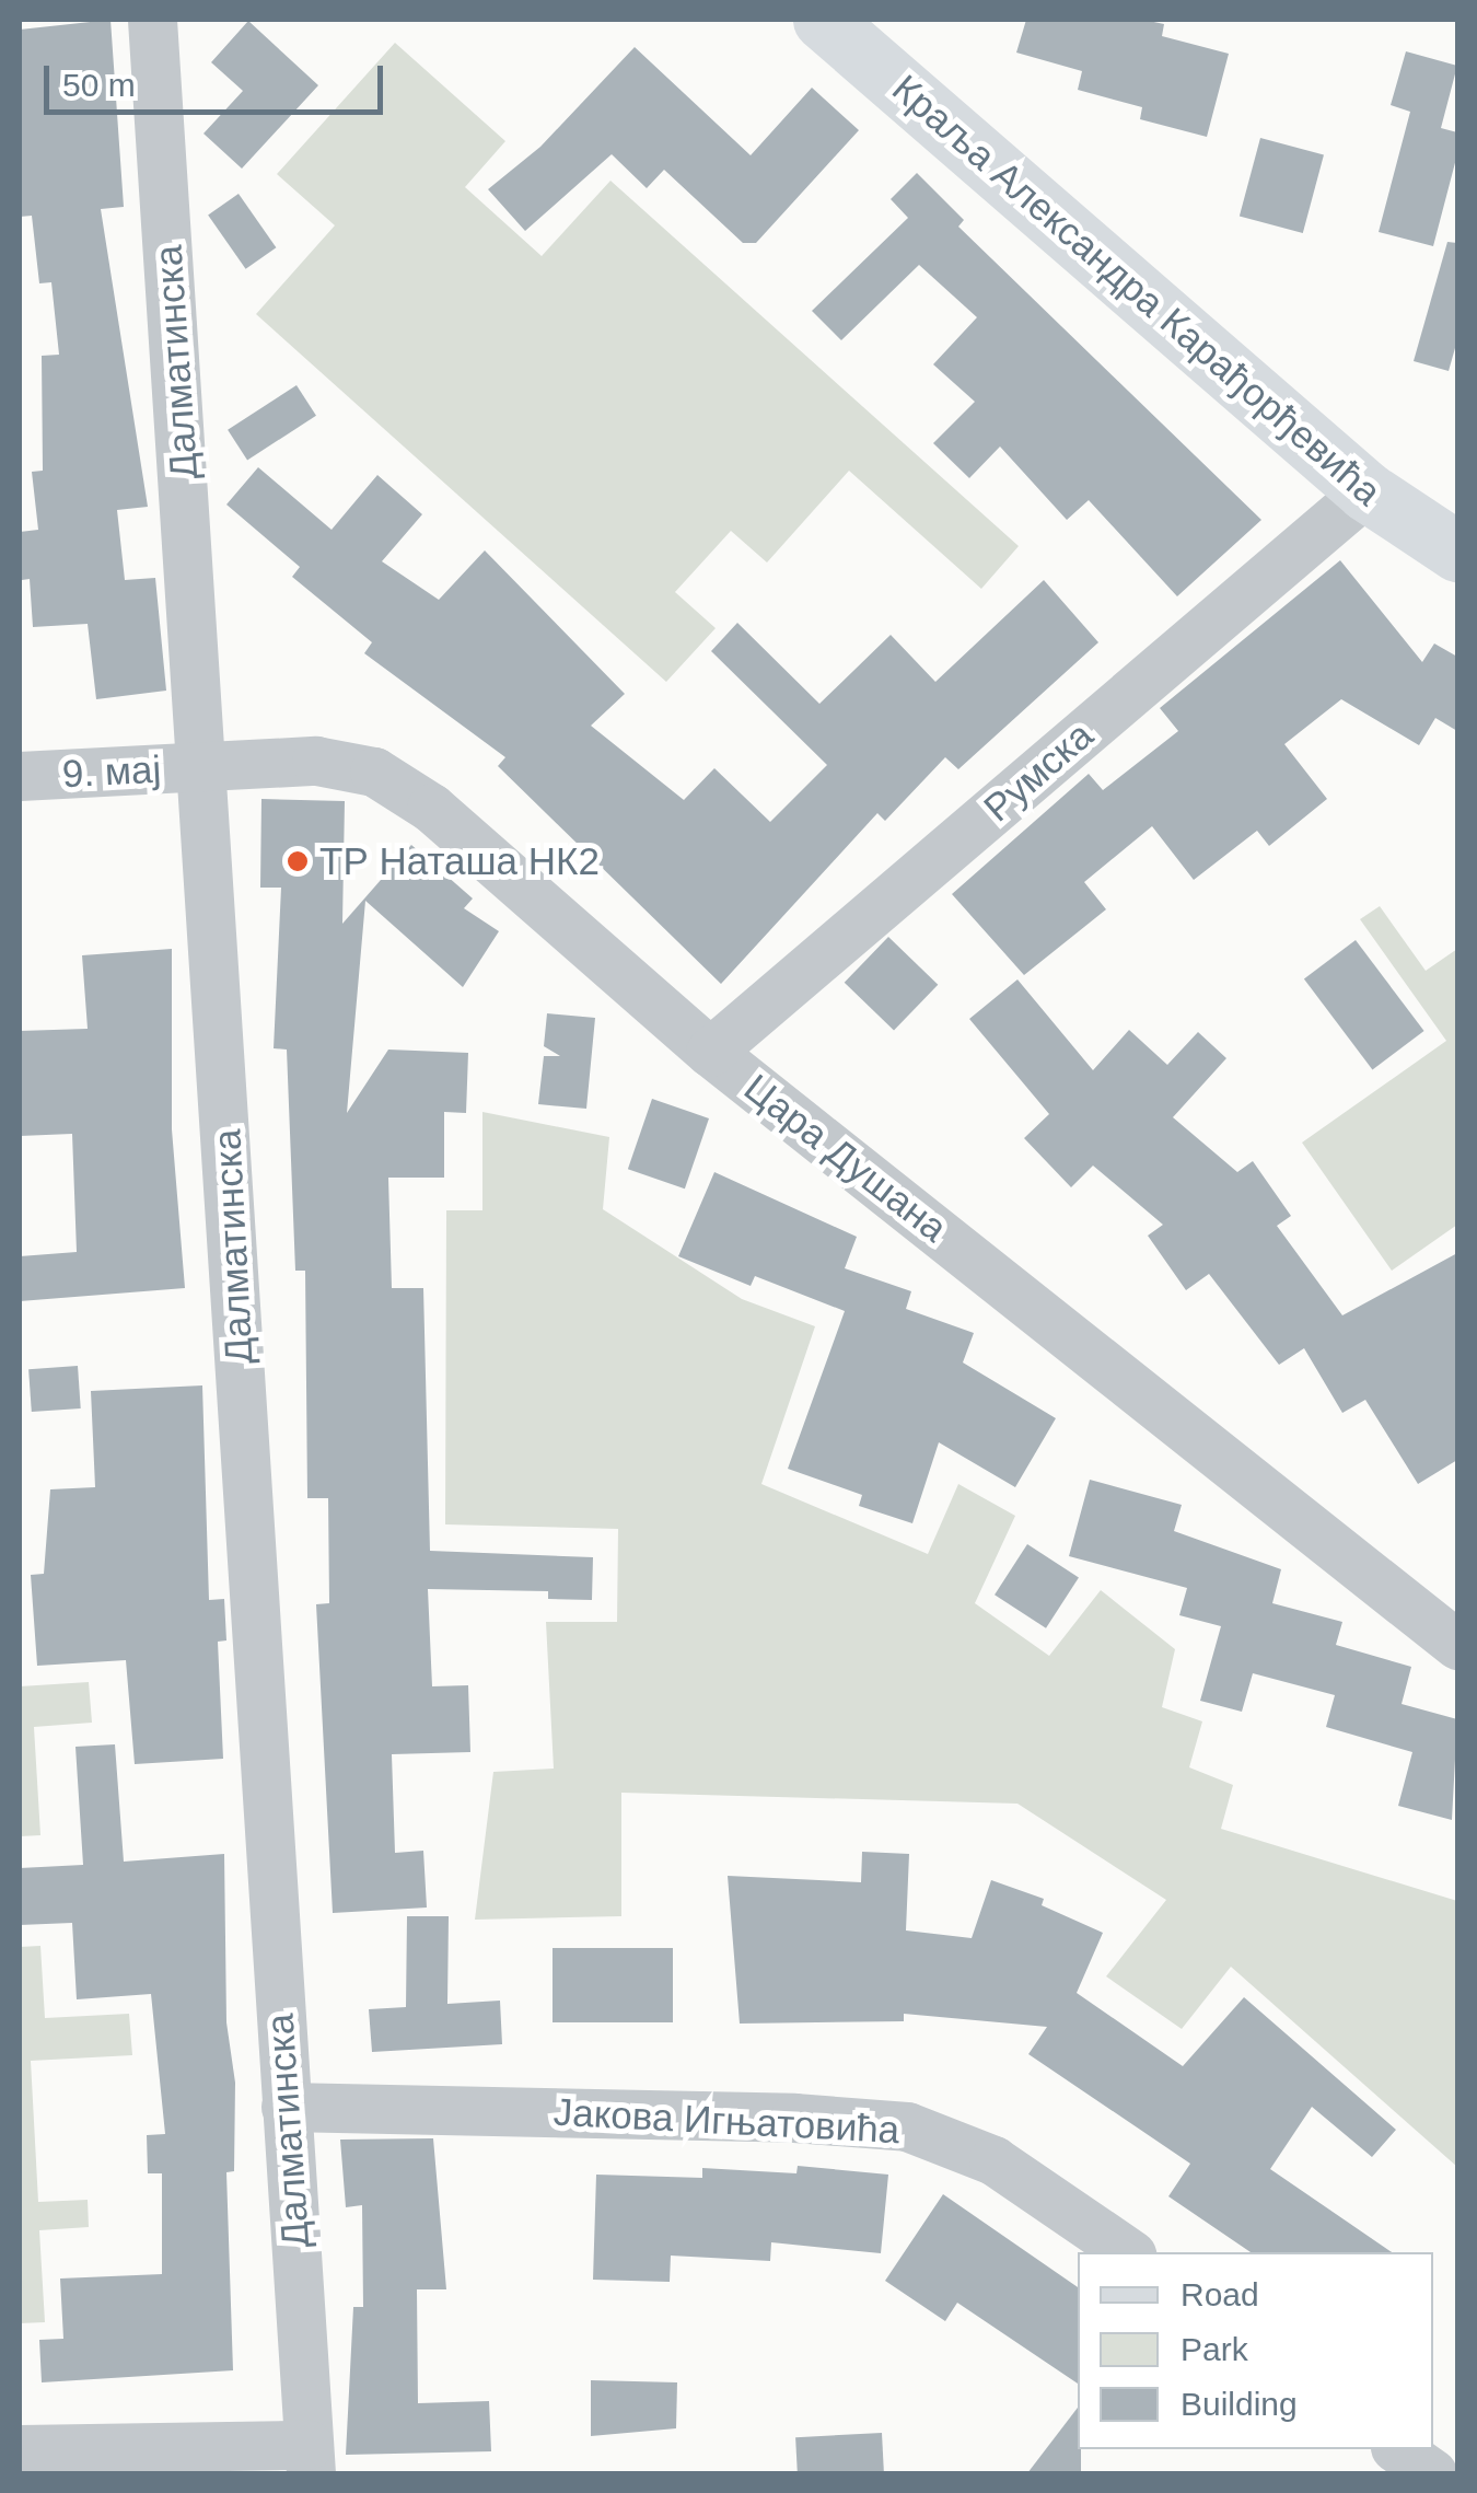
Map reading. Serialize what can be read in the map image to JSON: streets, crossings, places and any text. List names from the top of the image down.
{
  "streets": {
    "street": [
      "Краља Александра Карађорђевића",
      "Далматинска",
      "9. мај",
      "Румска",
      "Цара Душана",
      "Јакова Игњатовића"
    ]
  },
  "crossings": [
    ["Краља Александра Карађорђевића", "Румска"],
    ["Далматинска", "9. мај"],
    ["Далматинска", "Цара Душана"],
    ["Далматинска", "Јакова Игњатовића"],
    ["9. мај", "Цара Душана"],
    ["Румска", "Цара Душана"]
  ],
  "places": ["ТР Наташа НК2"],
  "legend": ["Road", "Park", "Building"],
  "scale_bar": "50 m"
}
